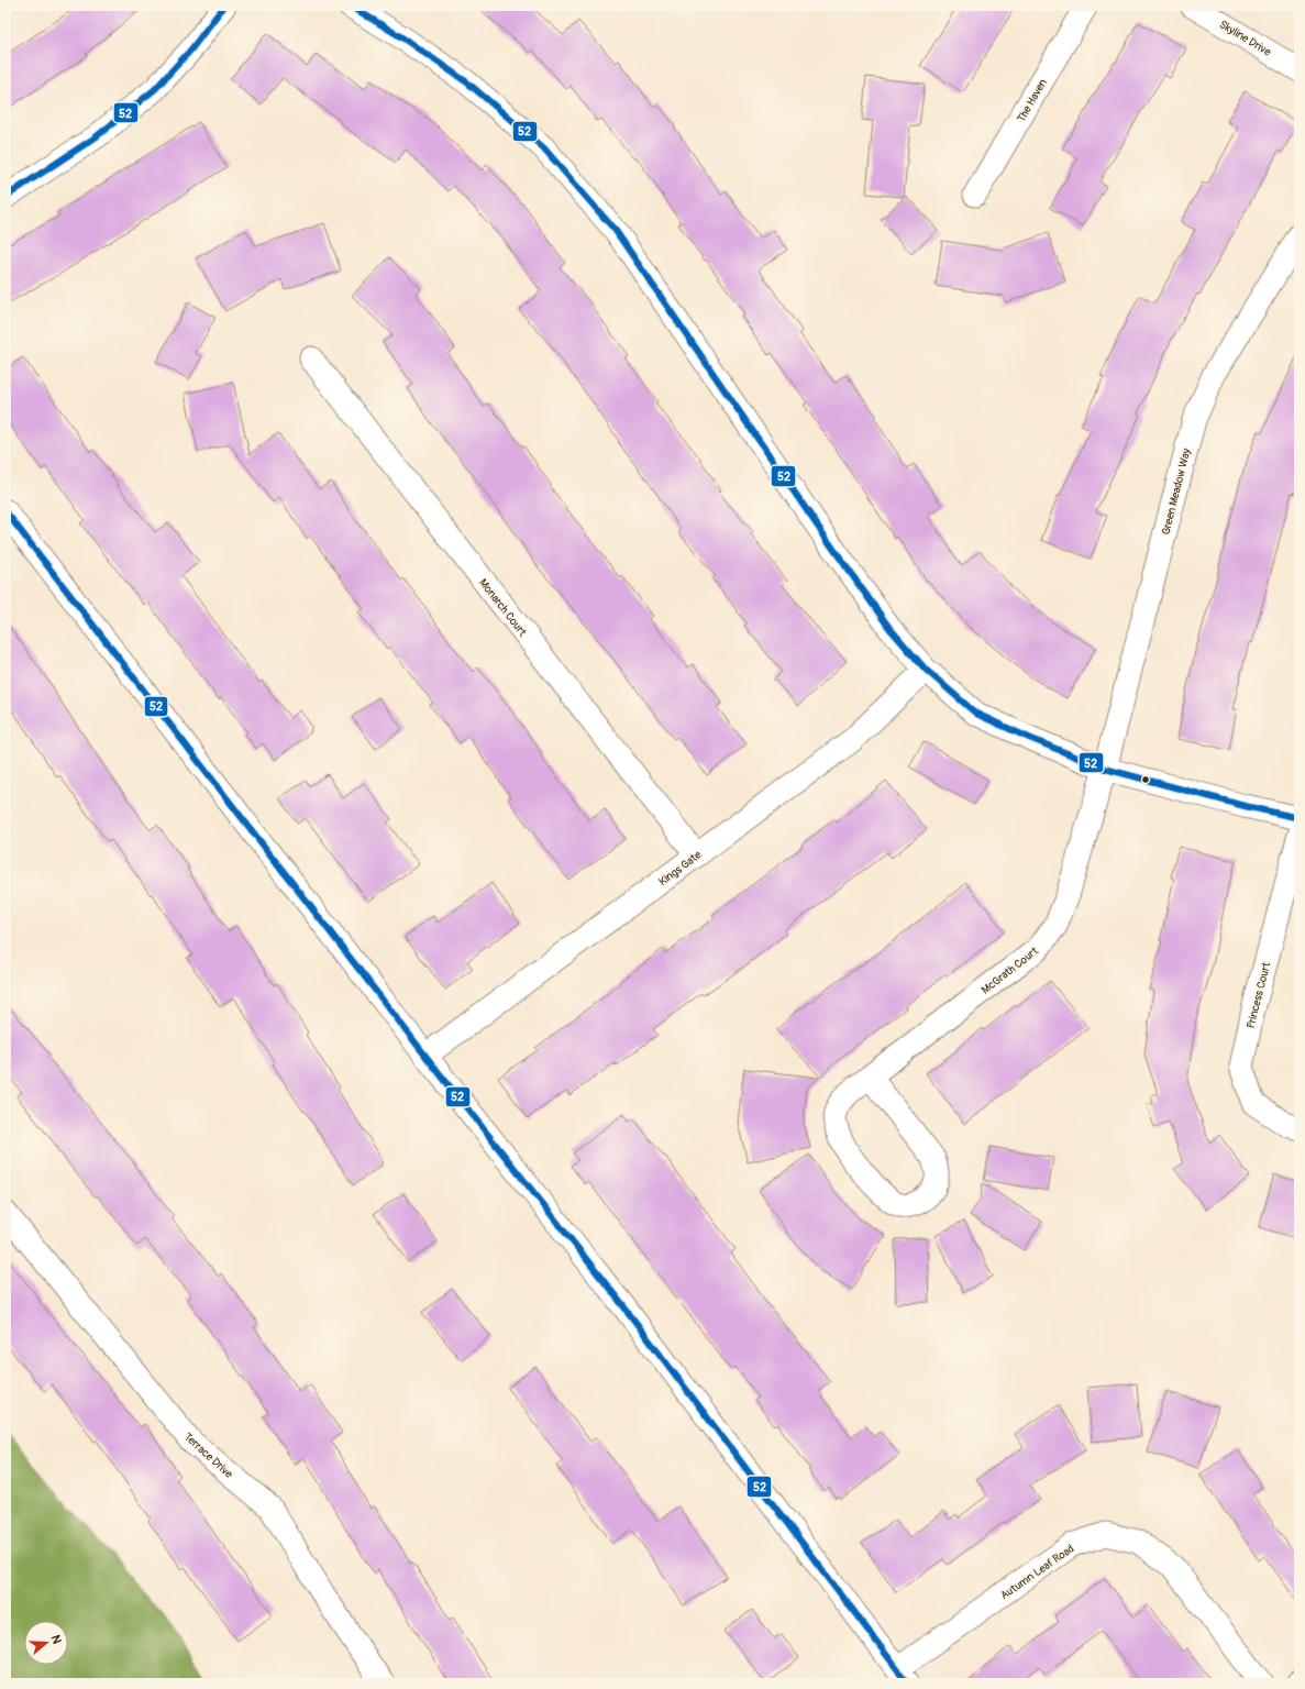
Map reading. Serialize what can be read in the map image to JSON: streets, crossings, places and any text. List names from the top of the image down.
{
  "streets": {
    "street": [
      "Skyline Drive",
      "The Haven",
      "Green Meadow Way",
      "Monarch Court",
      "Kings Gate",
      "McGrath Court",
      "Princess Court",
      "Terrace Drive",
      "Autumn Leaf Road"
    ]
  },
  "crossings": [
    ["Green Meadow Way", "McGrath Court"],
    ["Monarch Court", "Kings Gate"]
  ],
  "lines": ["transit line 52"],
  "north": "right"
}
